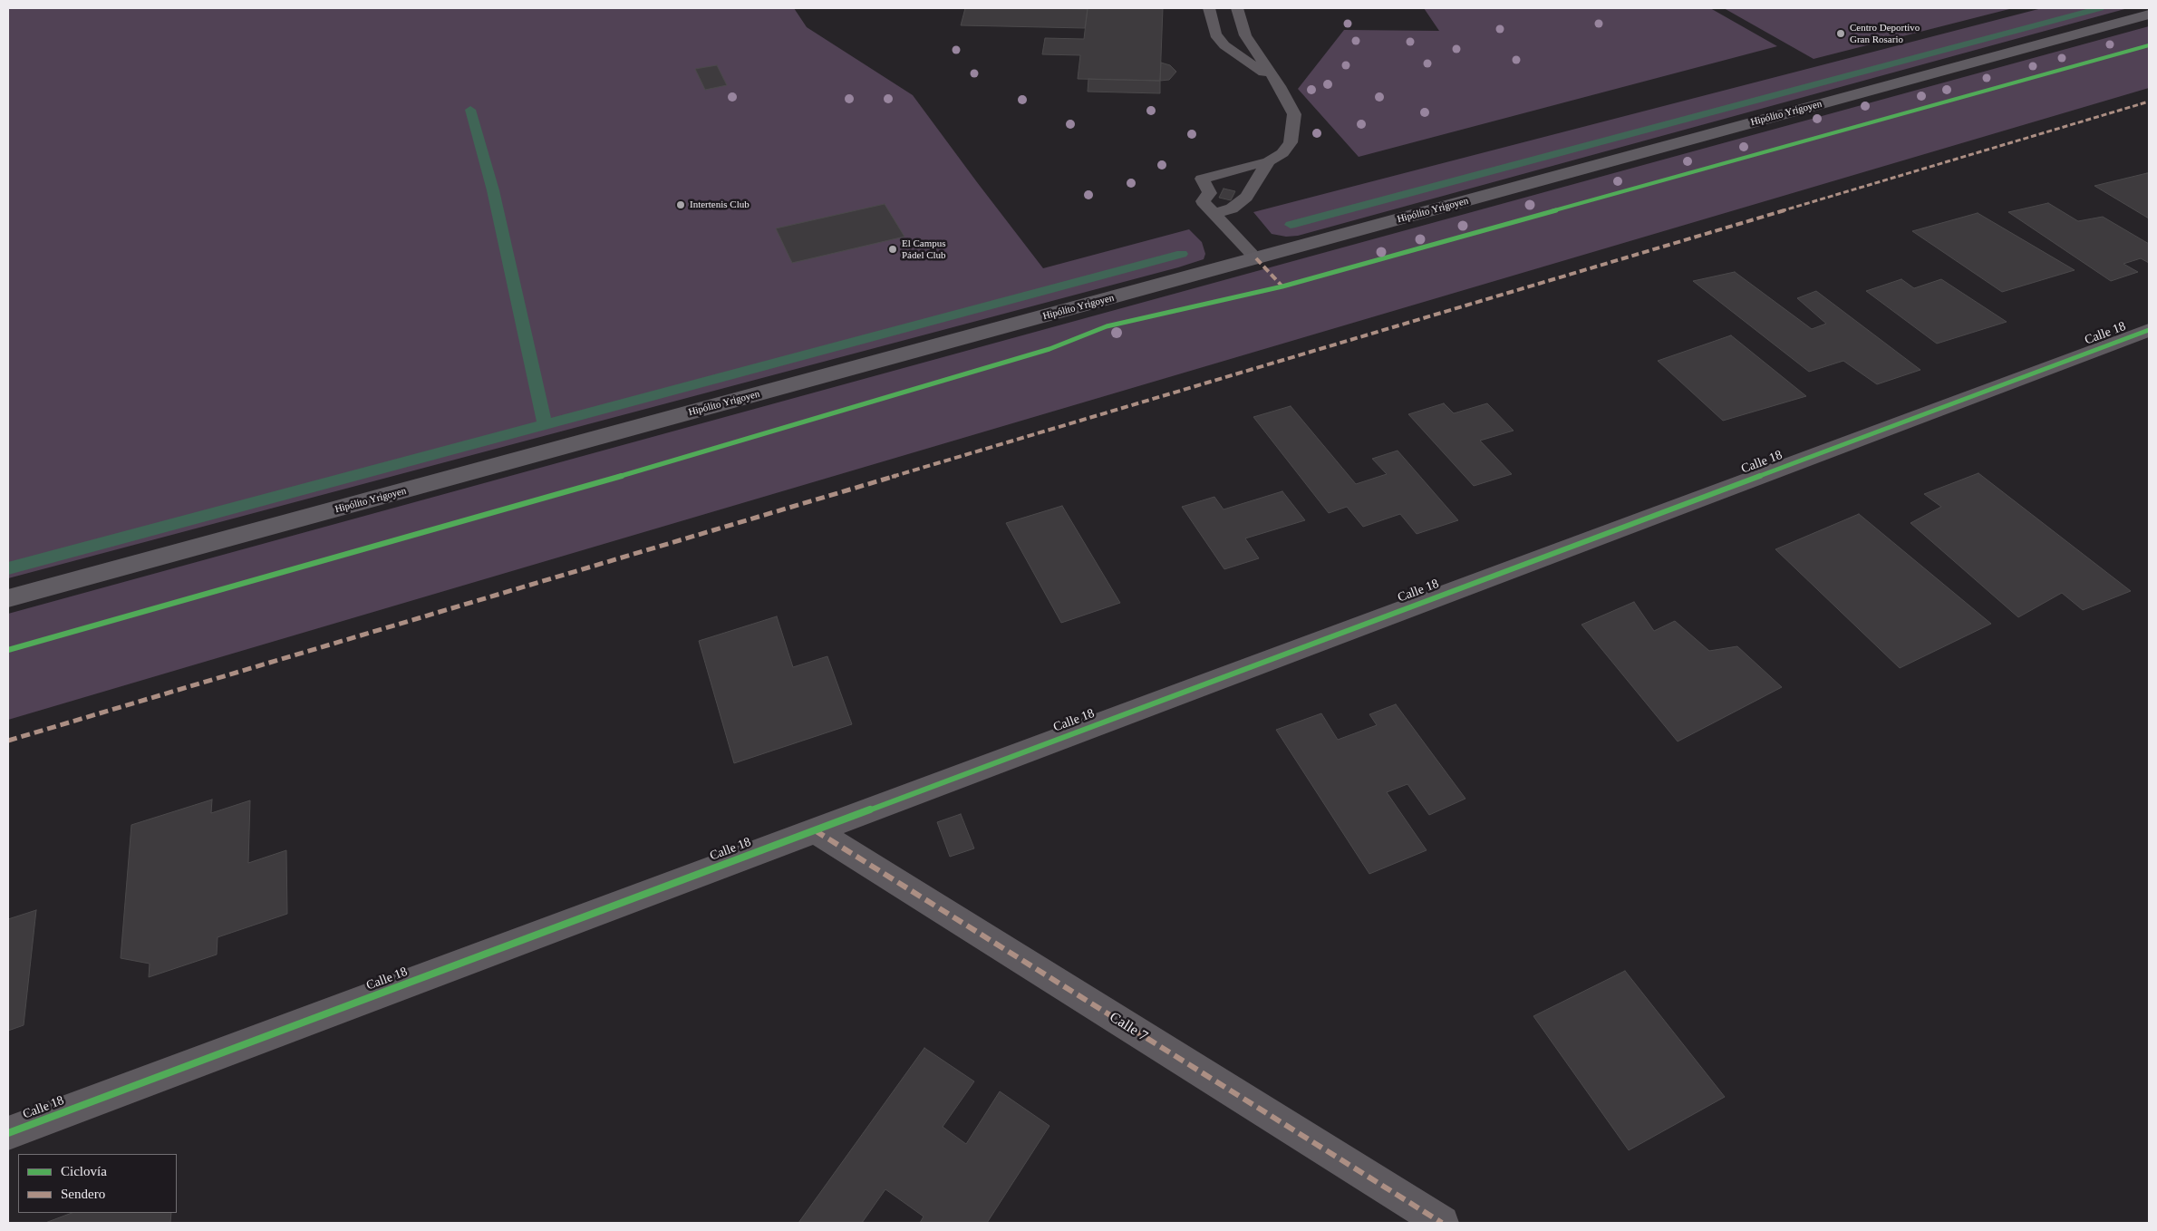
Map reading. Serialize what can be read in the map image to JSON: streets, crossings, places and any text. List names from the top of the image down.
{
  "streets": {
    "main road": ["Hipólito Yrigoyen"],
    "street": ["Calle 18", "Calle 7"]
  },
  "crossings": [
    ["Calle 18", "Calle 7"]
  ],
  "places": ["Centro Deportivo Gran Rosario", "Intertenis Club", "El Campus Pádel Club"],
  "legend": ["Ciclovía", "Sendero"]
}
